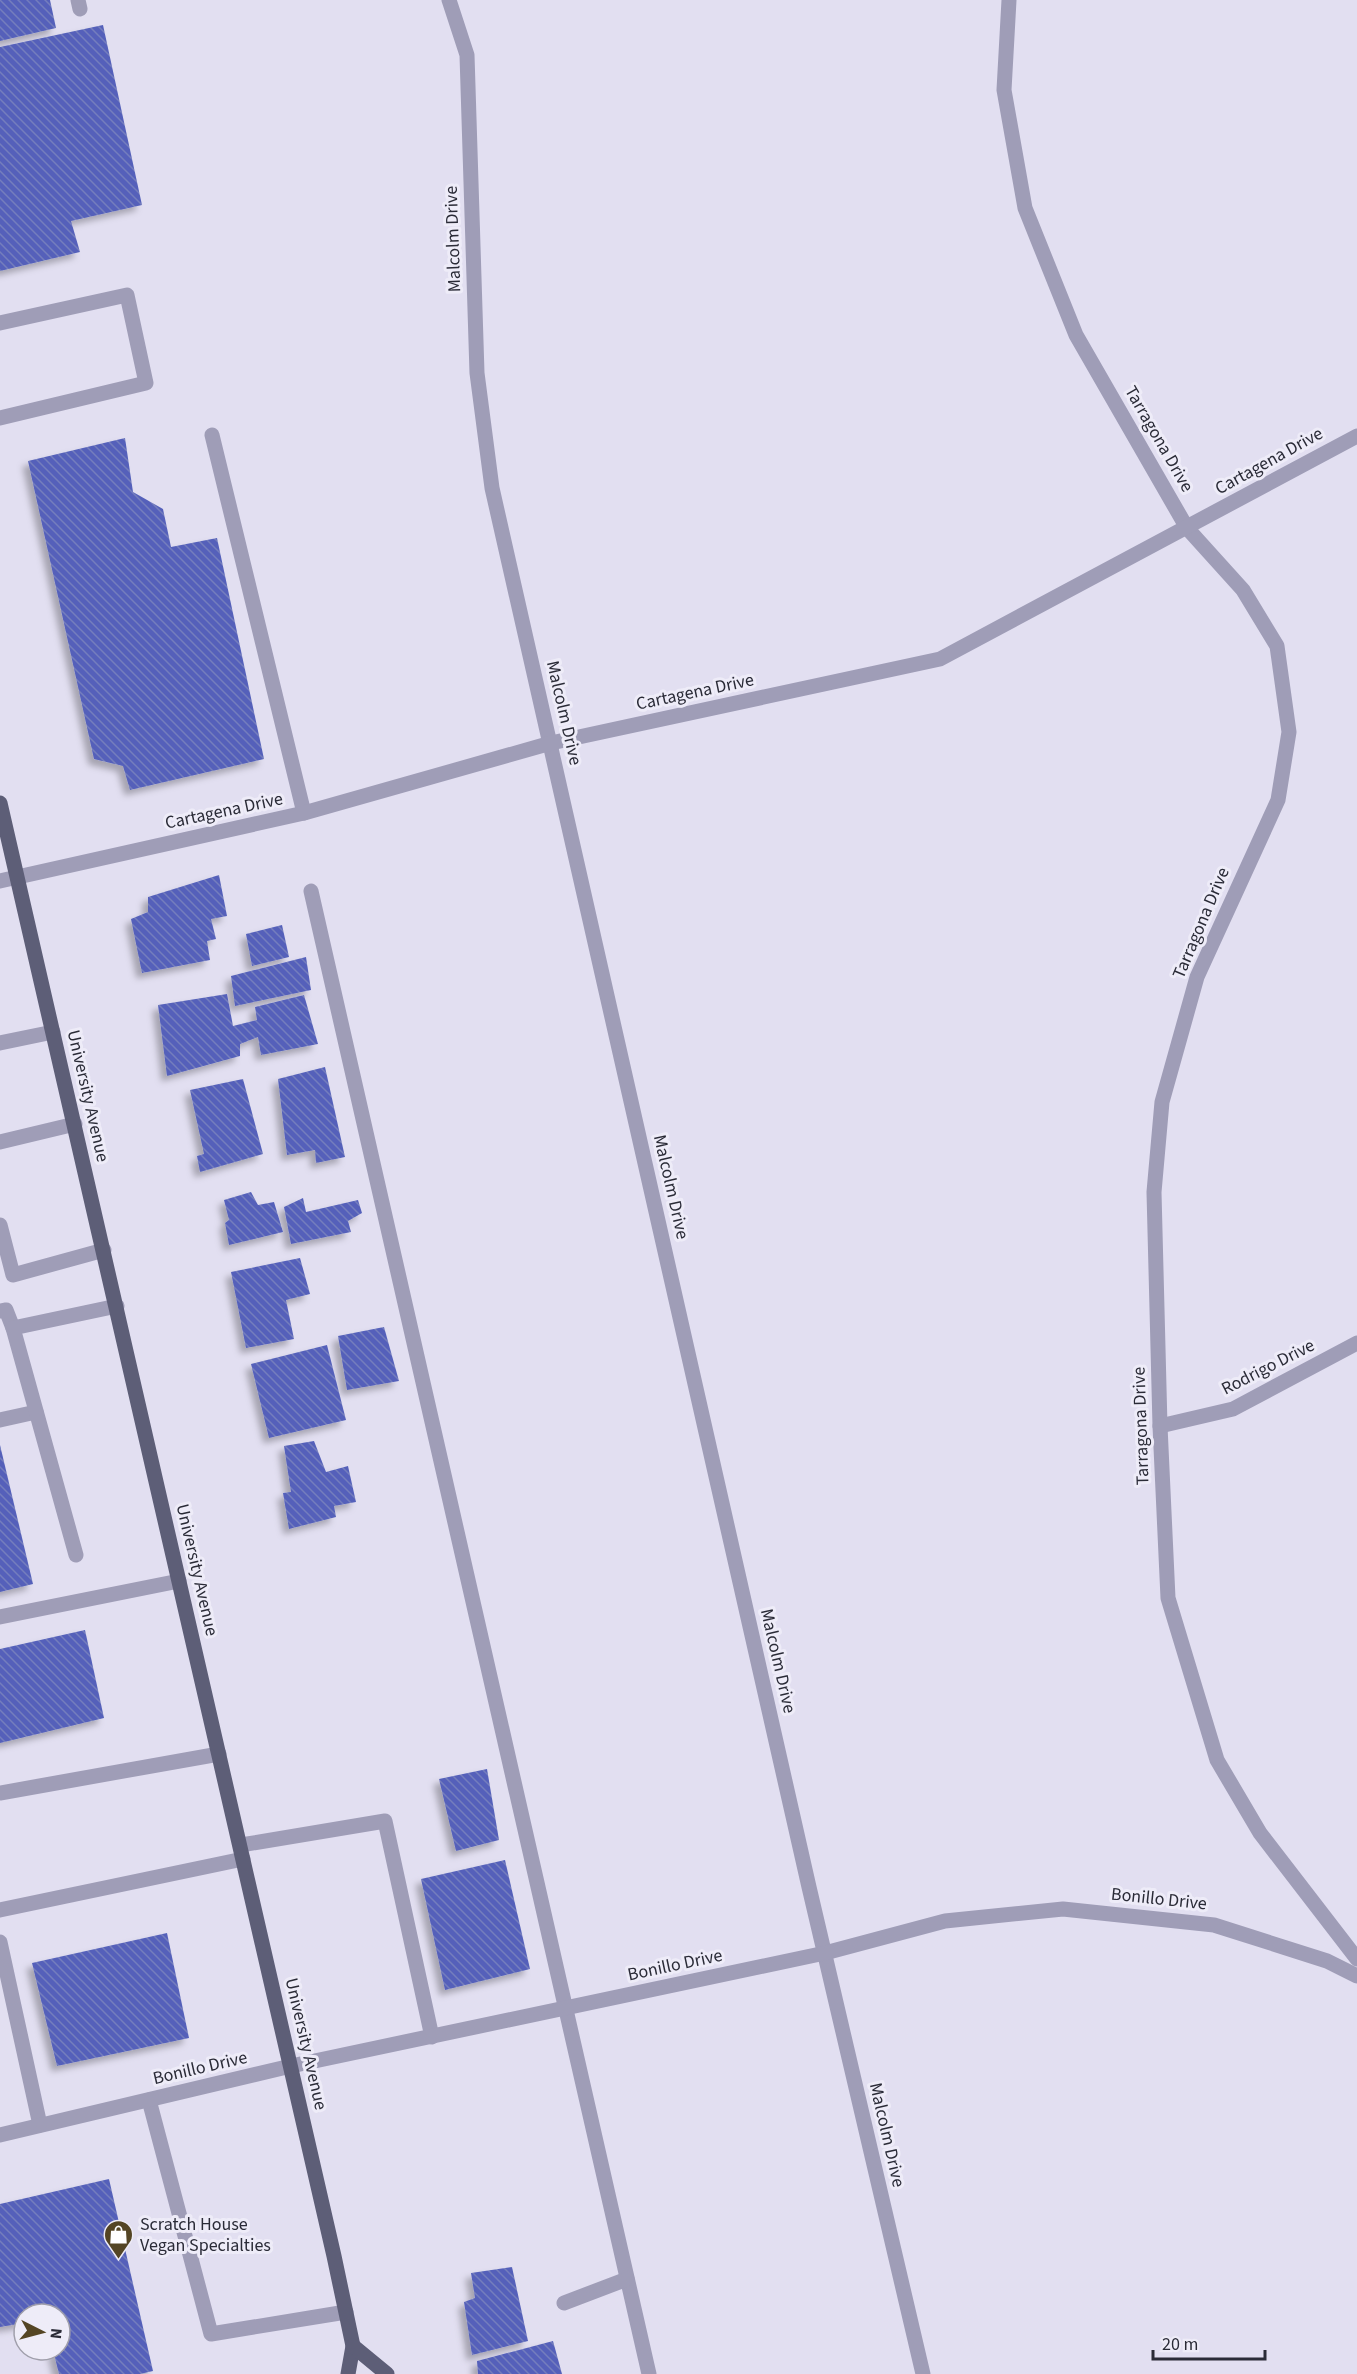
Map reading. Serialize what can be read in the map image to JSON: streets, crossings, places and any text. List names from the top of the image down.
{
  "streets": {
    "main road": ["University Avenue"],
    "street": [
      "Malcolm Drive",
      "Tarragona Drive",
      "Cartagena Drive",
      "Rodrigo Drive",
      "Bonillo Drive"
    ]
  },
  "crossings": [
    ["Malcolm Drive", "Cartagena Drive"],
    ["Malcolm Drive", "Bonillo Drive"],
    ["Tarragona Drive", "Cartagena Drive"],
    ["Tarragona Drive", "Rodrigo Drive"],
    ["Cartagena Drive", "University Avenue"],
    ["University Avenue", "Bonillo Drive"]
  ],
  "places": {
    "shop": ["Scratch House Vegan Specialties"]
  },
  "scale_bar": "20 m",
  "north": "right"
}
